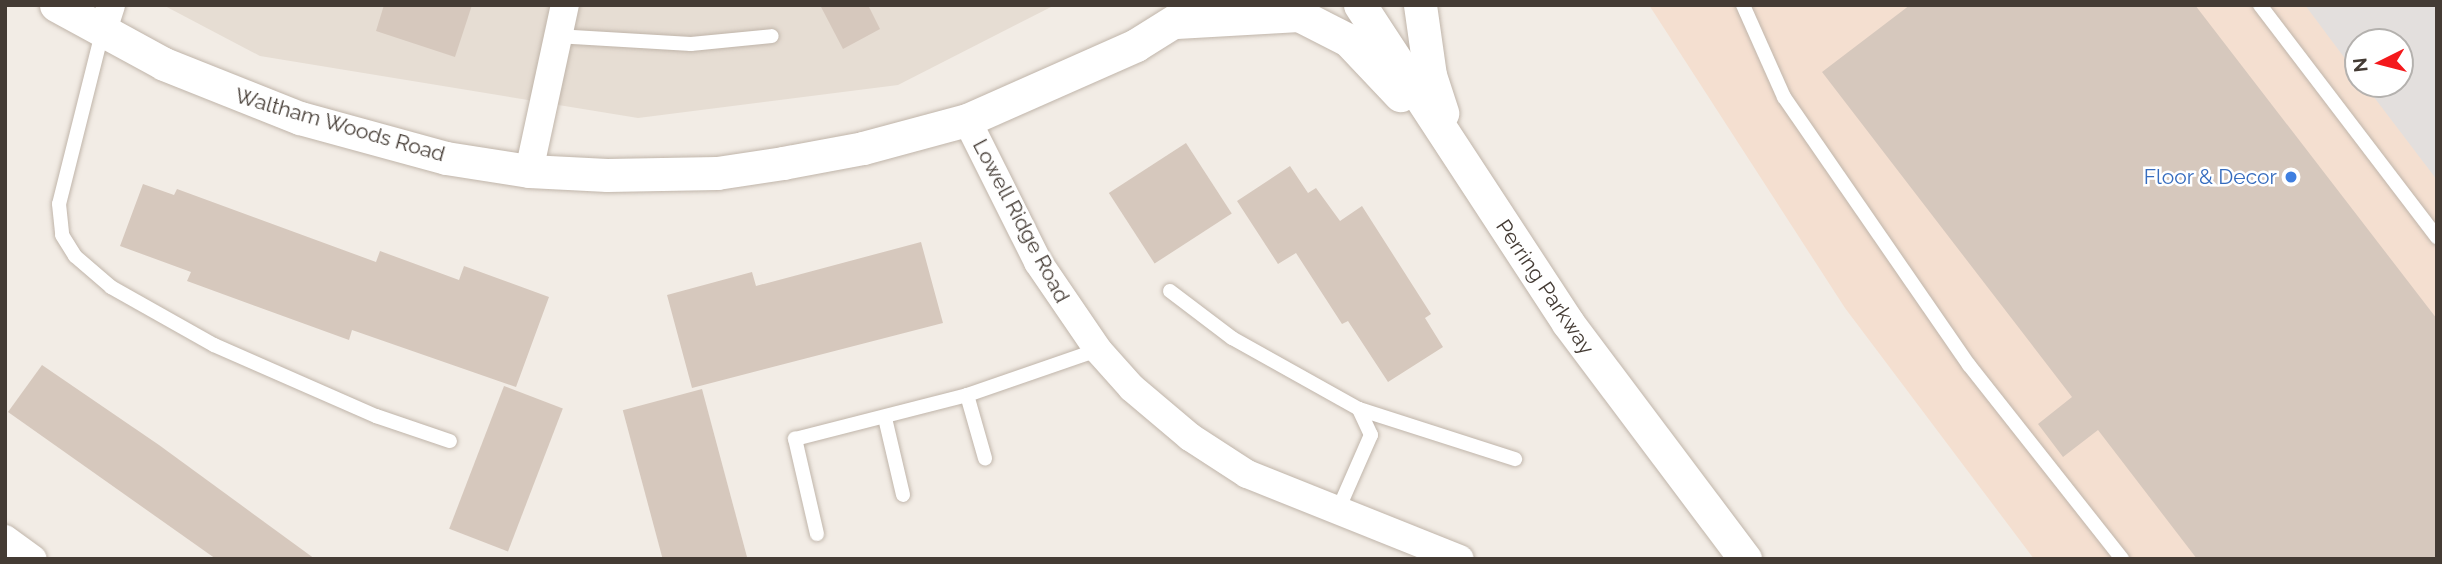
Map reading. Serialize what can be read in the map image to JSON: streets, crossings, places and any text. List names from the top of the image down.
{
  "streets": {
    "street": ["Waltham Woods Road", "Lowell Ridge Road", "Perring Parkway"]
  },
  "crossings": [
    ["Waltham Woods Road", "Lowell Ridge Road"]
  ],
  "places": ["Floor & Decor"],
  "north": "left"
}
